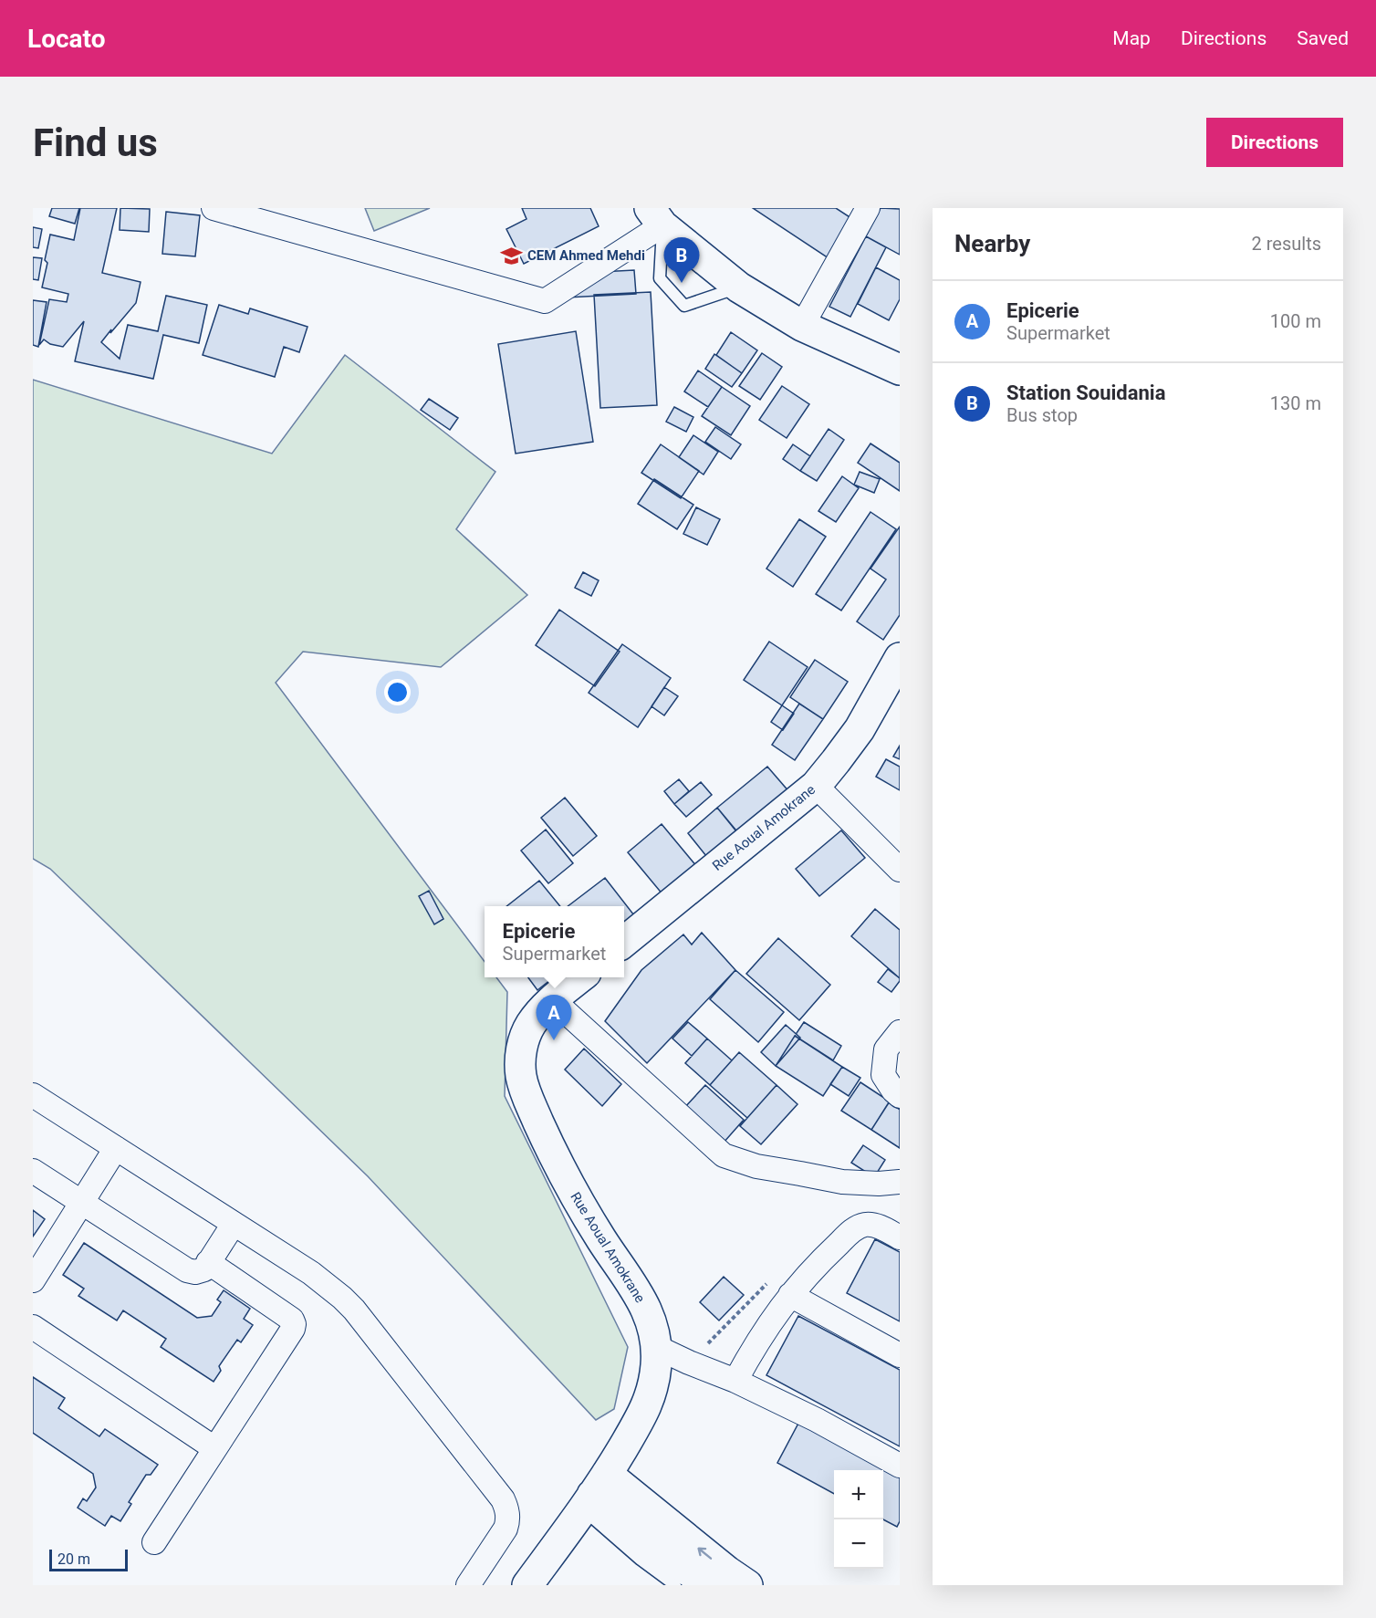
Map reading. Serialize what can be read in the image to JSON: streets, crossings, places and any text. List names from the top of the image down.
{
  "streets": {
    "street": ["Rue Aoual Amokrane"]
  },
  "places": {
    "school or university": ["CEM Ahmed Mehdi"]
  },
  "scale_bar": "20 m",
  "page": {
    "header": "Locato",
    "nav": ["Map", "Directions", "Saved"],
    "buttons": "Directions",
    "title": "Find us",
    "heading": ["Nearby", "2 results"],
    "pins": ["B", "A"],
    "list": [
      {
        "mark": "A",
        "name": "Epicerie",
        "note": "Supermarket",
        "value": "100 m"
      },
      {
        "mark": "B",
        "name": "Station Souidania",
        "note": "Bus stop",
        "value": "130 m"
      }
    ],
    "popup": ["Epicerie", "Supermarket"],
    "map_buttons": ["+", "−"],
    "scale": "20 m"
  }
}
